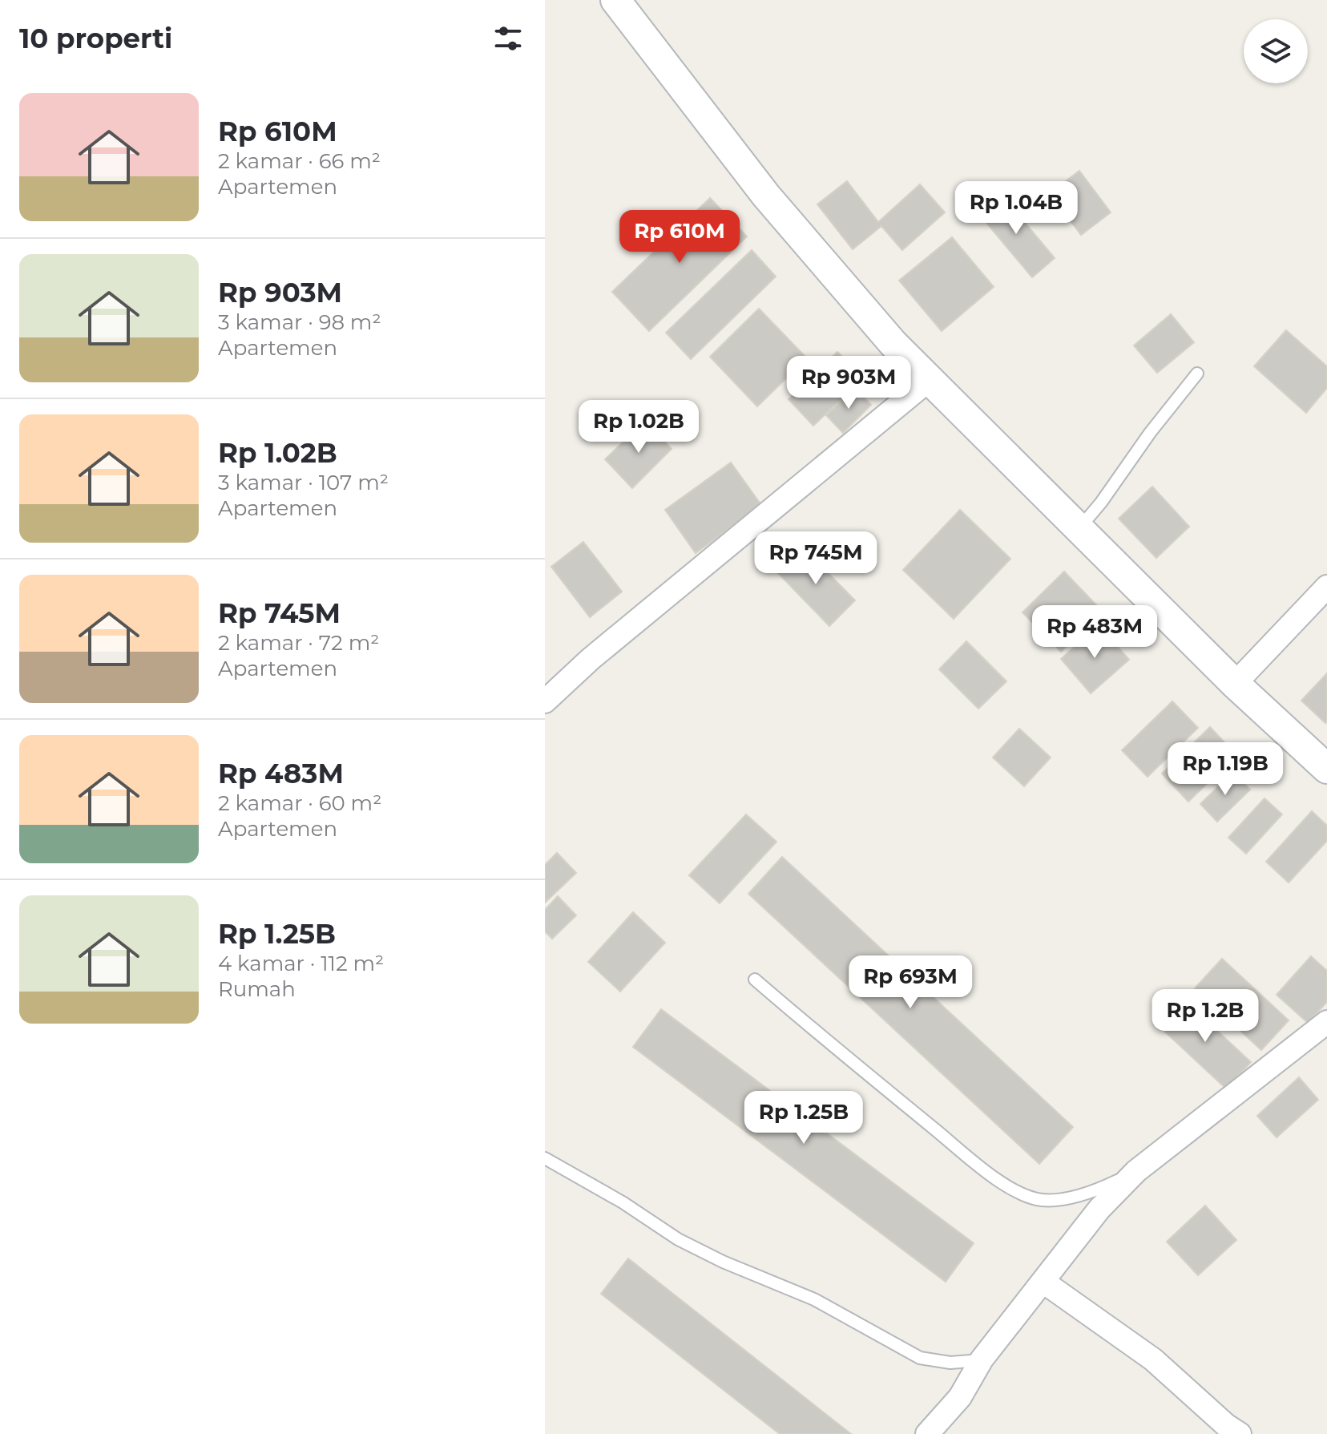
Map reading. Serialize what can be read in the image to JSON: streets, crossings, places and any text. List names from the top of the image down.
{
  "page": {
    "heading": "10 properti",
    "list": [
      {
        "name": "Rp 610M",
        "note": "2 kamar · 66 m² · Apartemen"
      },
      {
        "name": "Rp 903M",
        "note": "3 kamar · 98 m² · Apartemen"
      },
      {
        "name": "Rp 1.02B",
        "note": "3 kamar · 107 m² · Apartemen"
      },
      {
        "name": "Rp 745M",
        "note": "2 kamar · 72 m² · Apartemen"
      },
      {
        "name": "Rp 483M",
        "note": "2 kamar · 60 m² · Apartemen"
      },
      {
        "name": "Rp 1.25B",
        "note": "4 kamar · 112 m² · Rumah"
      }
    ],
    "price": [
      "Rp 1.04B",
      "Rp 610M",
      "Rp 903M",
      "Rp 1.02B",
      "Rp 745M",
      "Rp 483M",
      "Rp 1.19B",
      "Rp 693M",
      "Rp 1.2B",
      "Rp 1.25B"
    ]
  }
}
